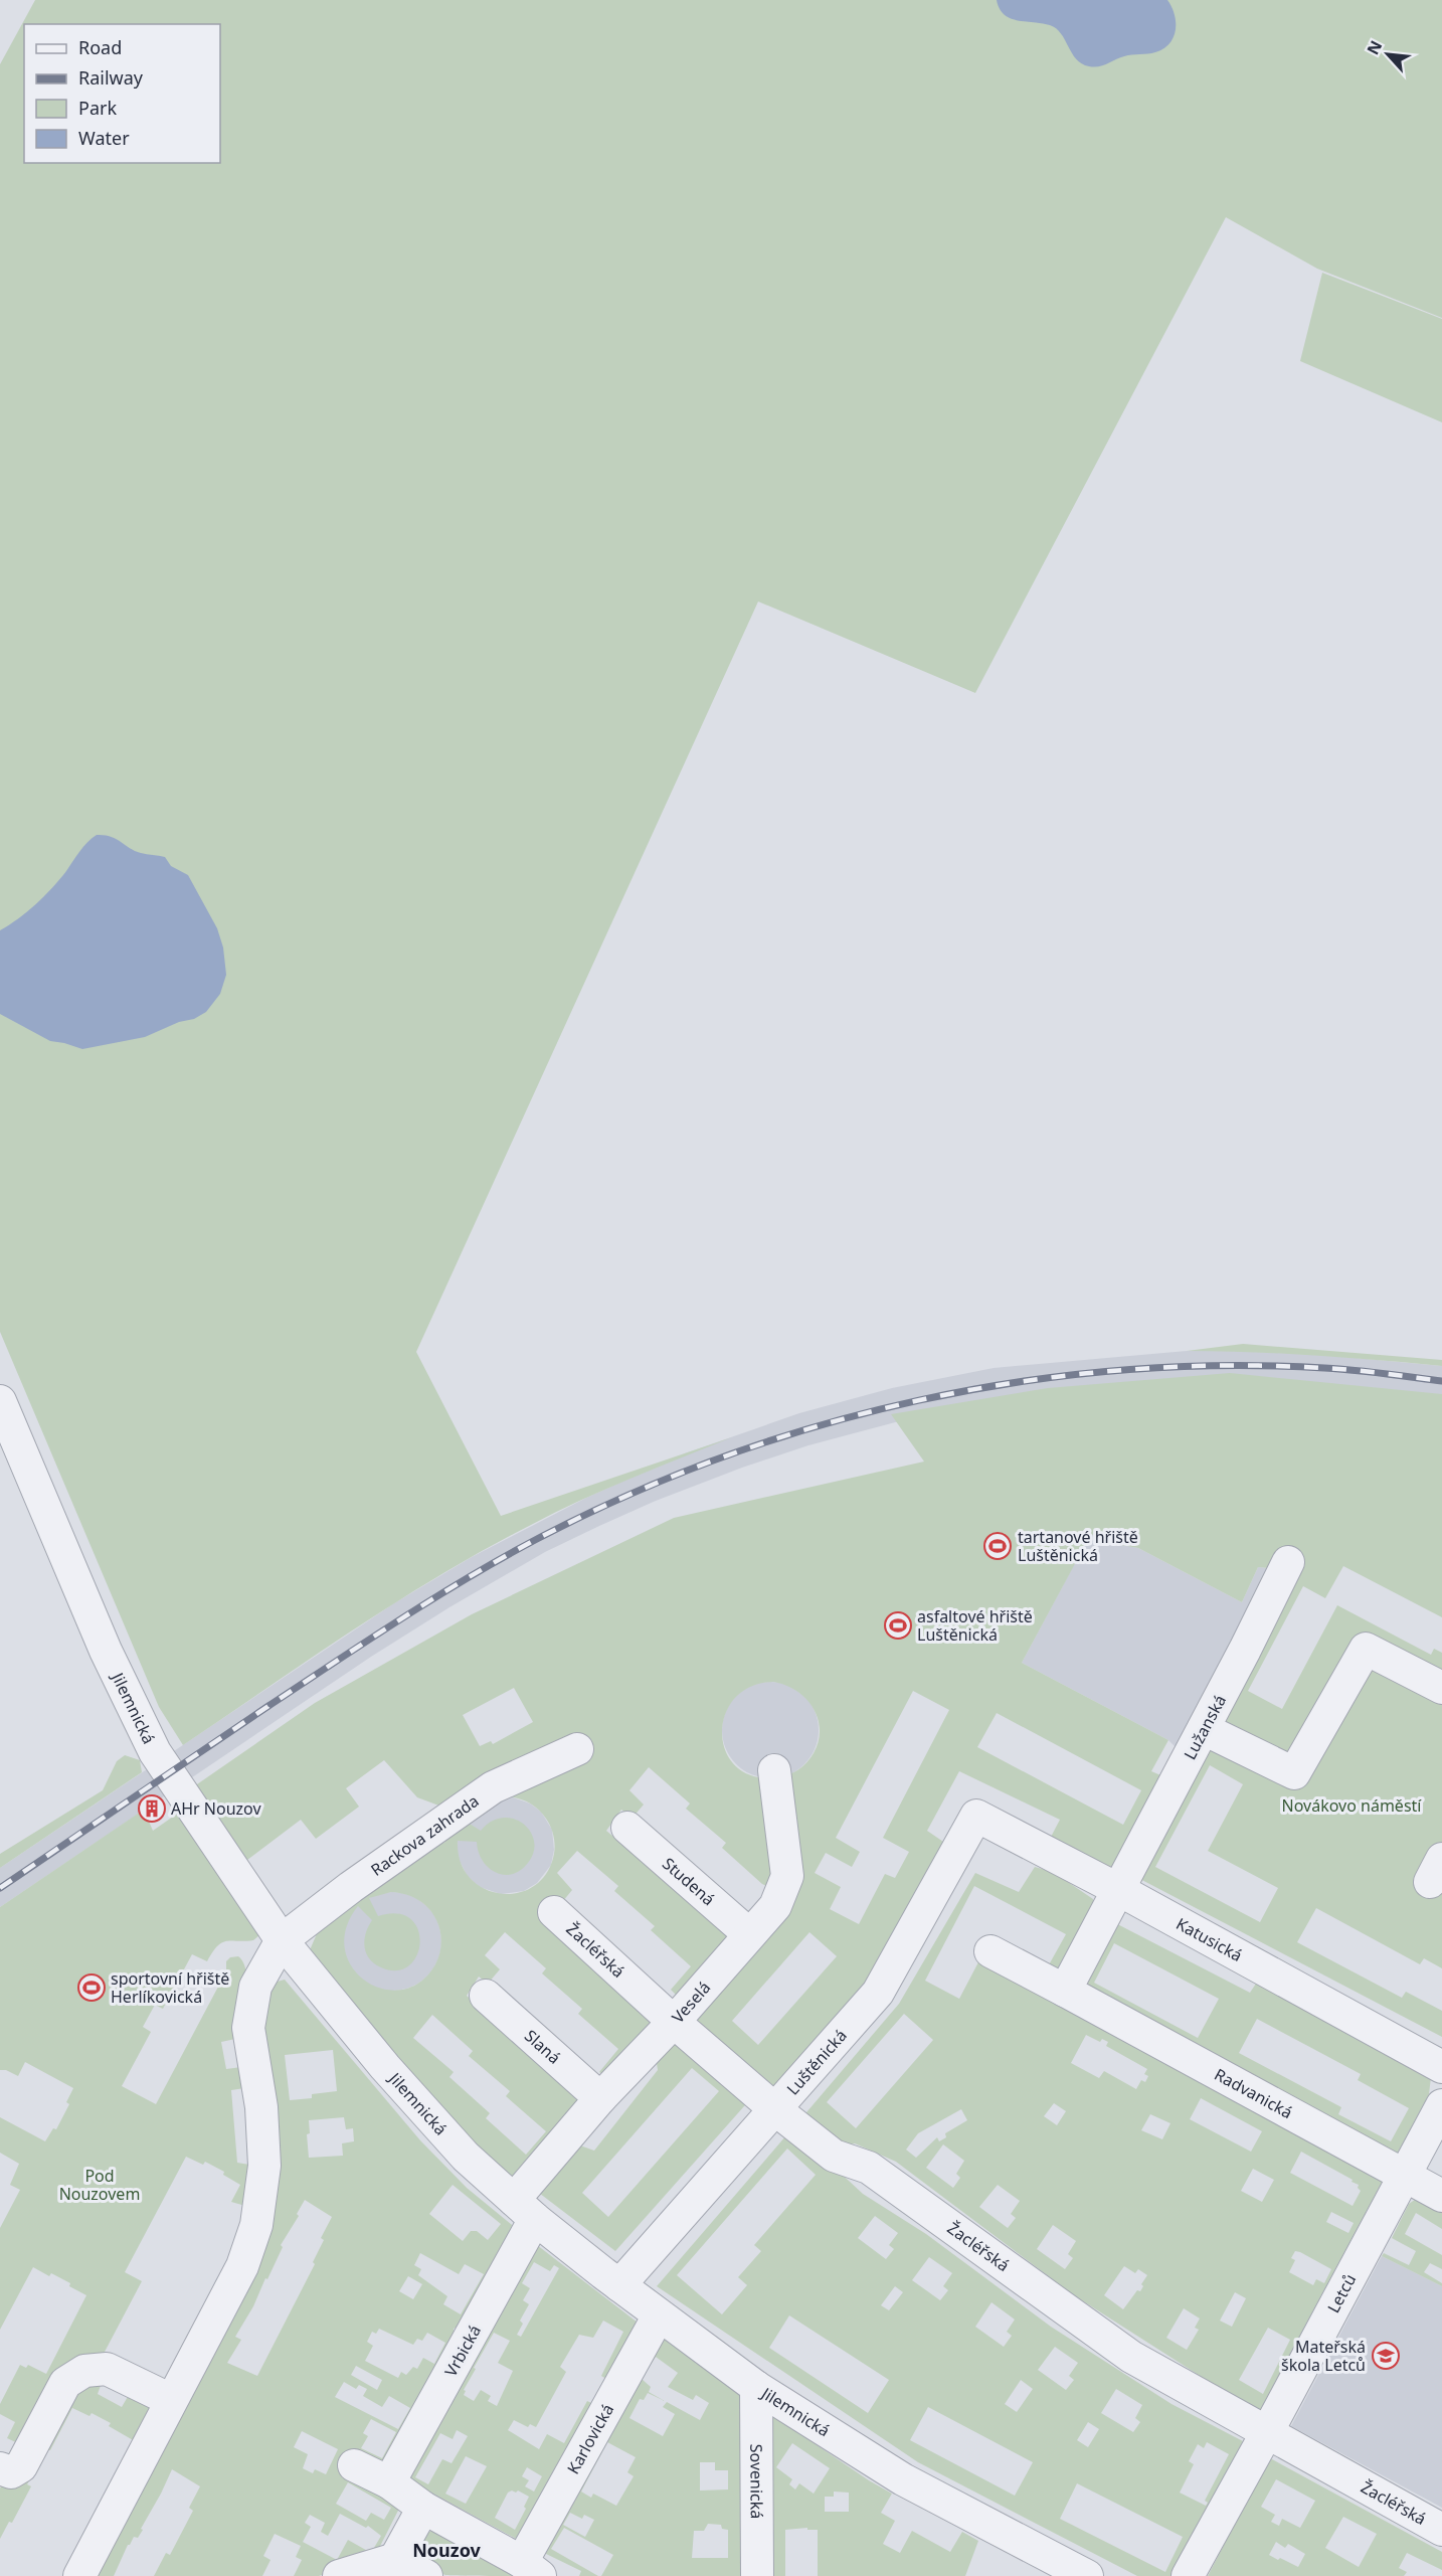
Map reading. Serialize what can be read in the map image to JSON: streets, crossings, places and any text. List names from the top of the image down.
{
  "streets": {
    "street": [
      "Jilemnická",
      "Lužanská",
      "Rackova zahrada",
      "Studená",
      "Katusická",
      "Žacléřská",
      "Veselá",
      "Slaná",
      "Luštěnická",
      "Radvanická",
      "Letců",
      "Vrbická",
      "Karlovická",
      "Sovenická"
    ]
  },
  "crossings": [
    ["Jilemnická", "Rackova zahrada"],
    ["Jilemnická", "Veselá"],
    ["Jilemnická", "Luštěnická"],
    ["Jilemnická", "Vrbická"],
    ["Jilemnická", "Karlovická"],
    ["Jilemnická", "Sovenická"],
    ["Lužanská", "Katusická"],
    ["Studená", "Veselá"],
    ["Katusická", "Luštěnická"],
    ["Žacléřská", "Veselá"],
    ["Žacléřská", "Luštěnická"],
    ["Žacléřská", "Letců"],
    ["Veselá", "Slaná"],
    ["Veselá", "Vrbická"],
    ["Radvanická", "Letců"]
  ],
  "districts": ["Nouzov"],
  "parks": ["Novákovo náměstí", "Pod Nouzovem"],
  "places": {
    "sports": ["tartanové hřiště Luštěnická", "asfaltové hřiště Luštěnická", "sportovní hřiště Herlíkovická"],
    "building": ["AHr Nouzov"],
    "school or university": ["Mateřská škola Letců"]
  },
  "legend": [
    "Road",
    "Railway",
    "Park",
    "Water"
  ],
  "north": "top left"
}
